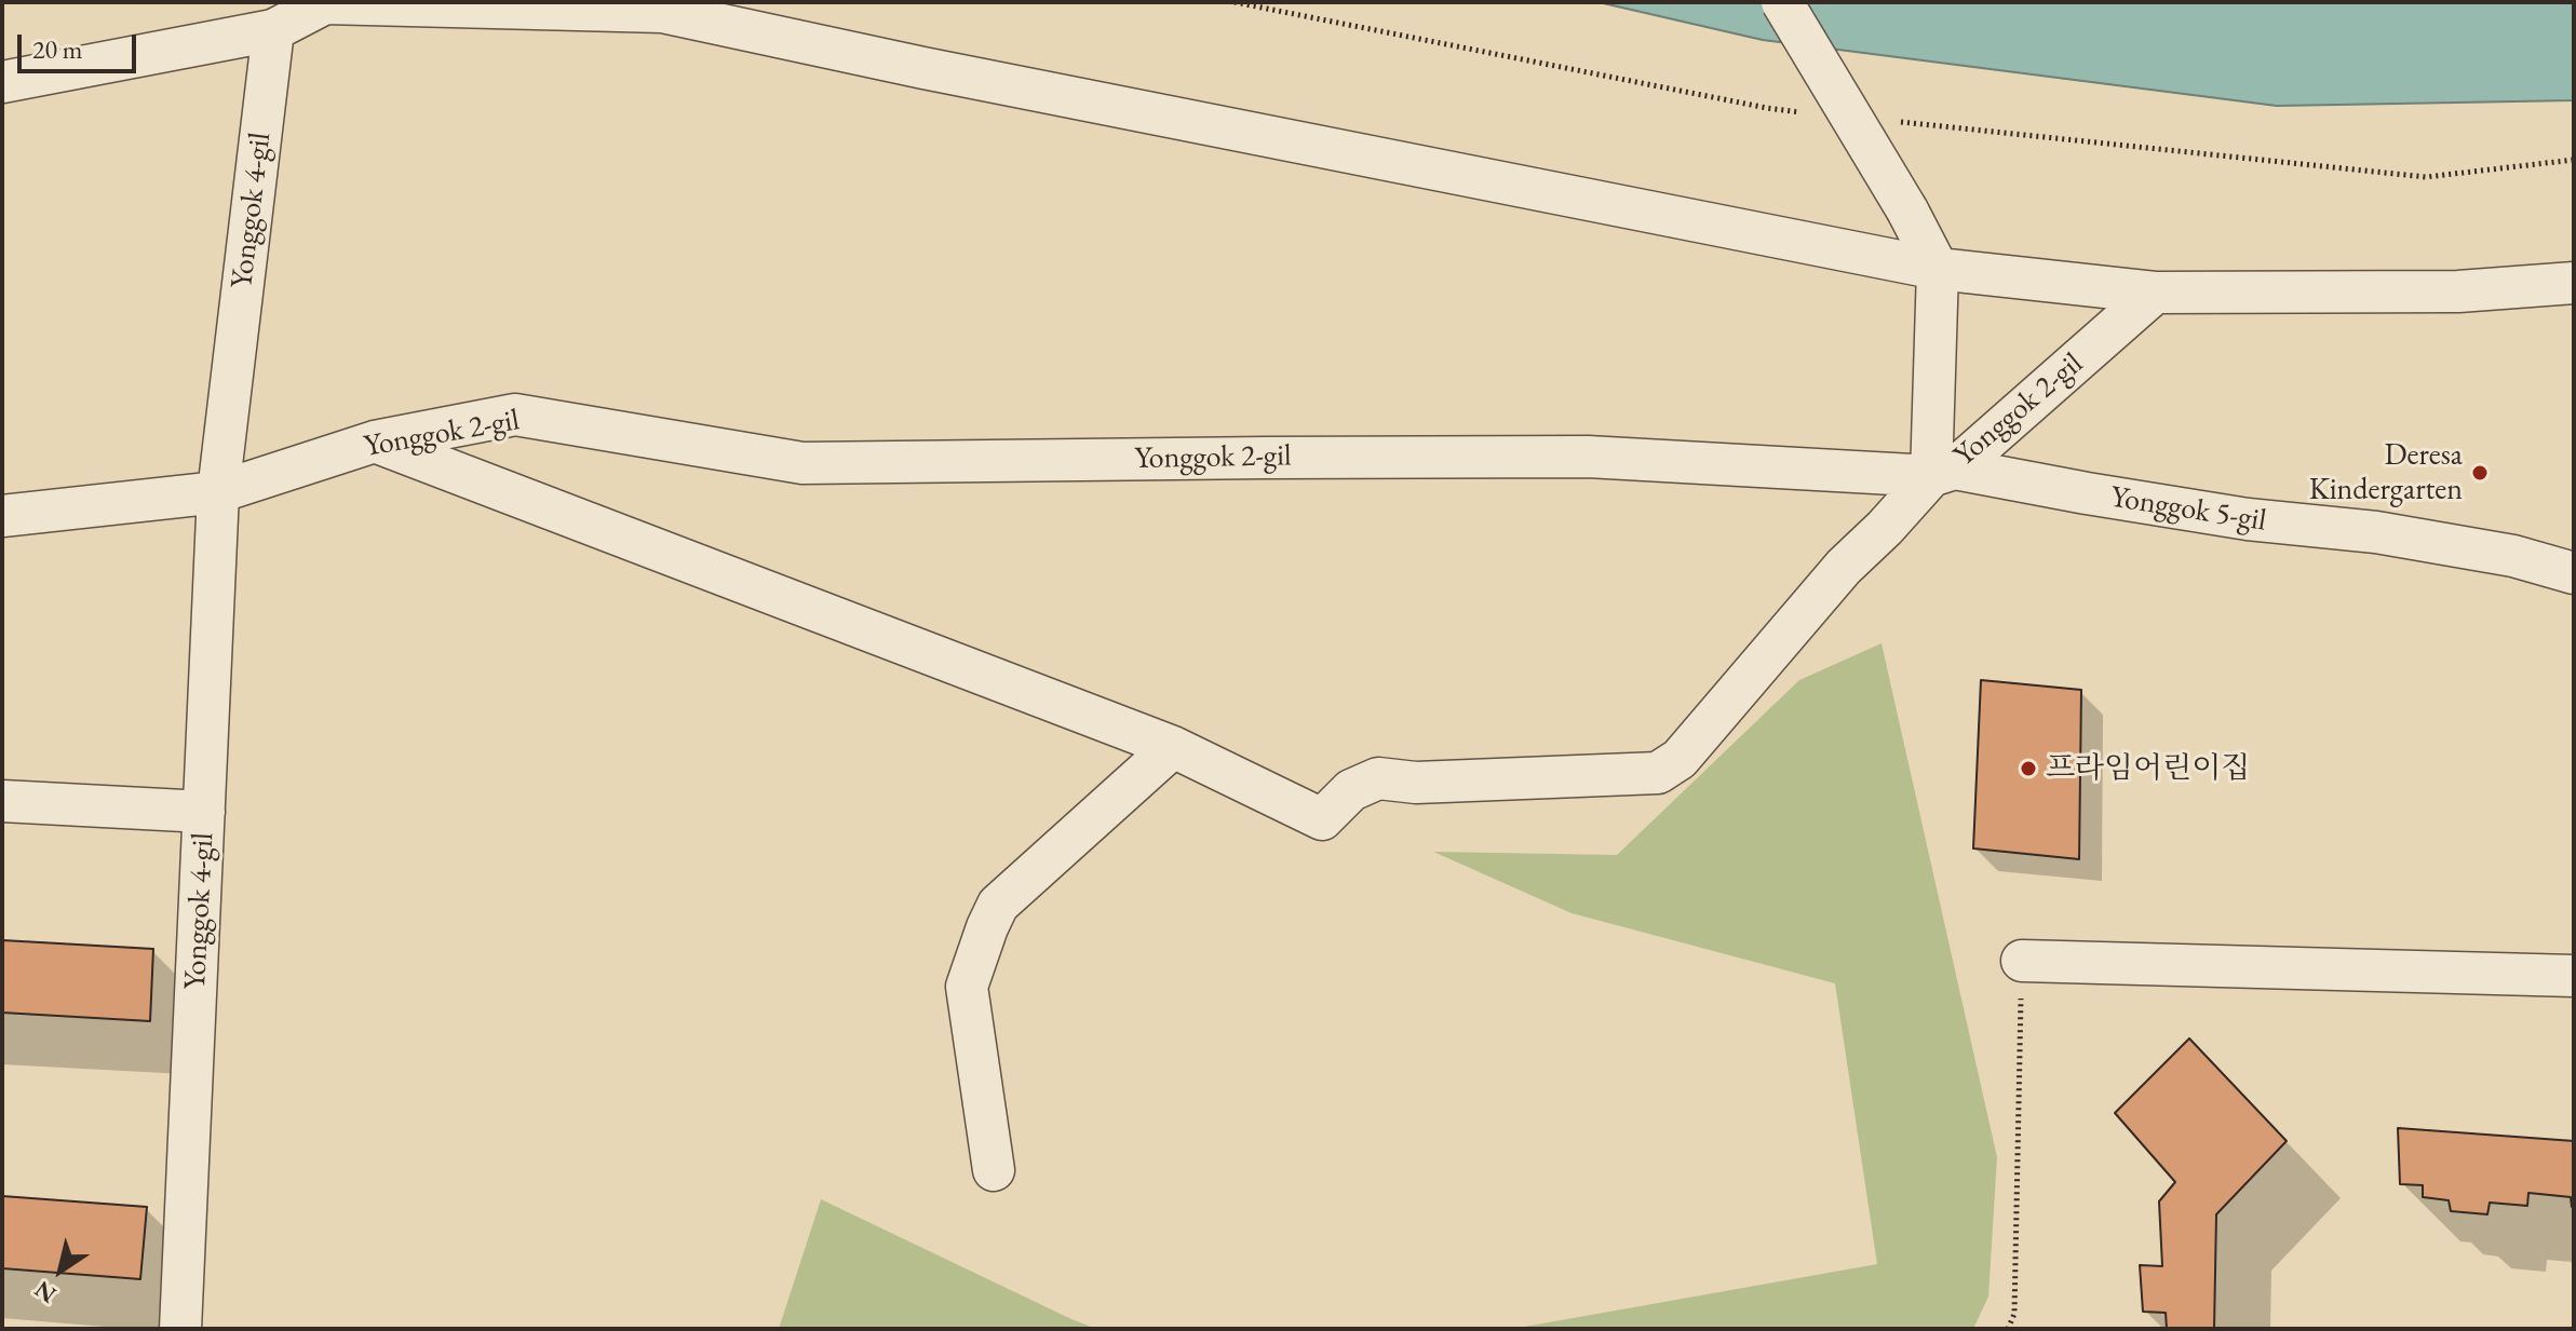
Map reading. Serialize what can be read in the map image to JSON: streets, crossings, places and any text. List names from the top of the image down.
{
  "streets": {
    "street": ["Yonggok 4-gil", "Yonggok 2-gil", "Yonggok 5-gil"]
  },
  "crossings": [
    ["Yonggok 4-gil", "Yonggok 2-gil"],
    ["Yonggok 2-gil", "Yonggok 5-gil"]
  ],
  "places": ["Deresa Kindergarten", "프라임어린이집"],
  "scale_bar": "20 m",
  "north": "bottom left"
}
